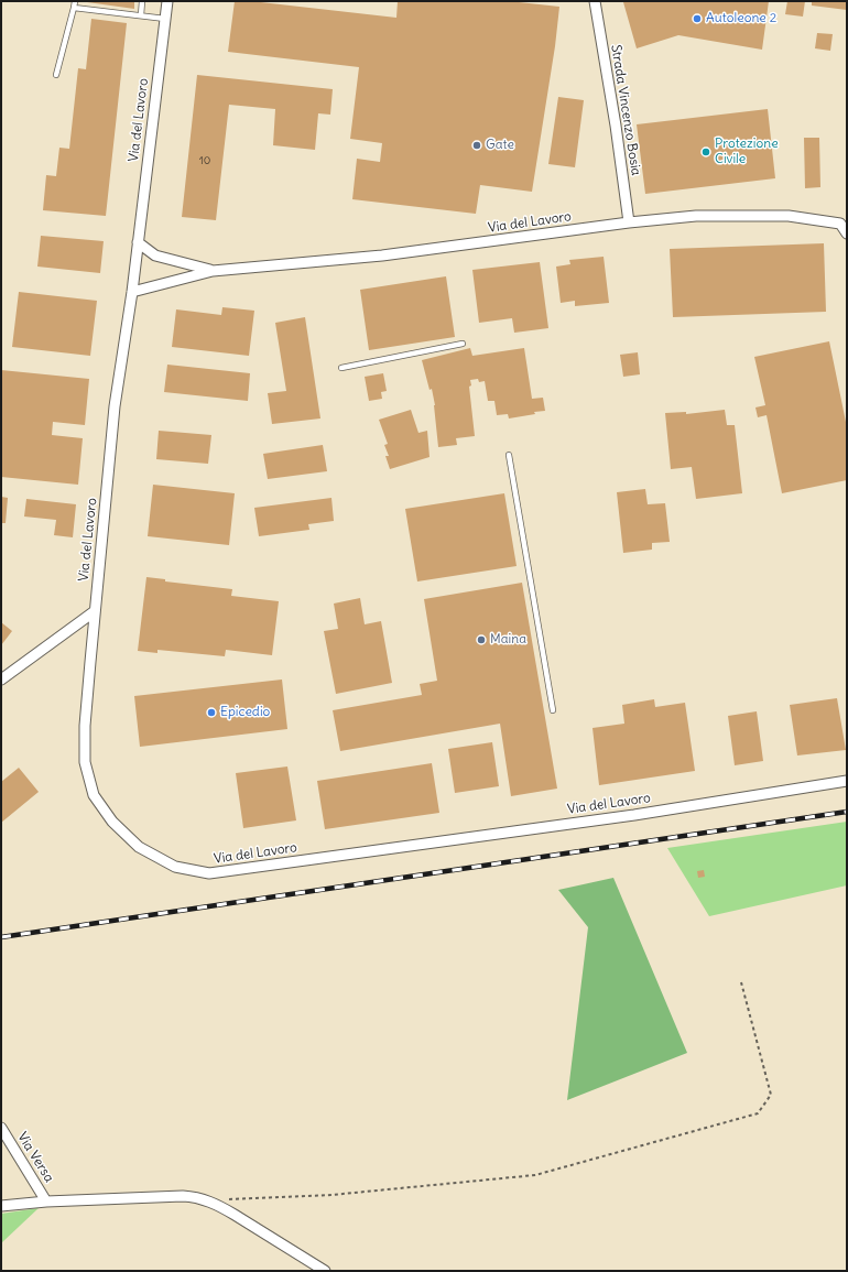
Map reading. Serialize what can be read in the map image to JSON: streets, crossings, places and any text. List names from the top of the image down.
{
  "streets": {
    "street": ["Strada Vincenzo Bosia", "Via del Lavoro", "Via Versa"]
  },
  "crossings": [
    ["Strada Vincenzo Bosia", "Via del Lavoro"]
  ],
  "places": [
    "Autoleone 2",
    "Gate",
    "Protezione Civile",
    "Maina",
    "Epicedio"
  ],
  "house_numbers": ["10"]
}
